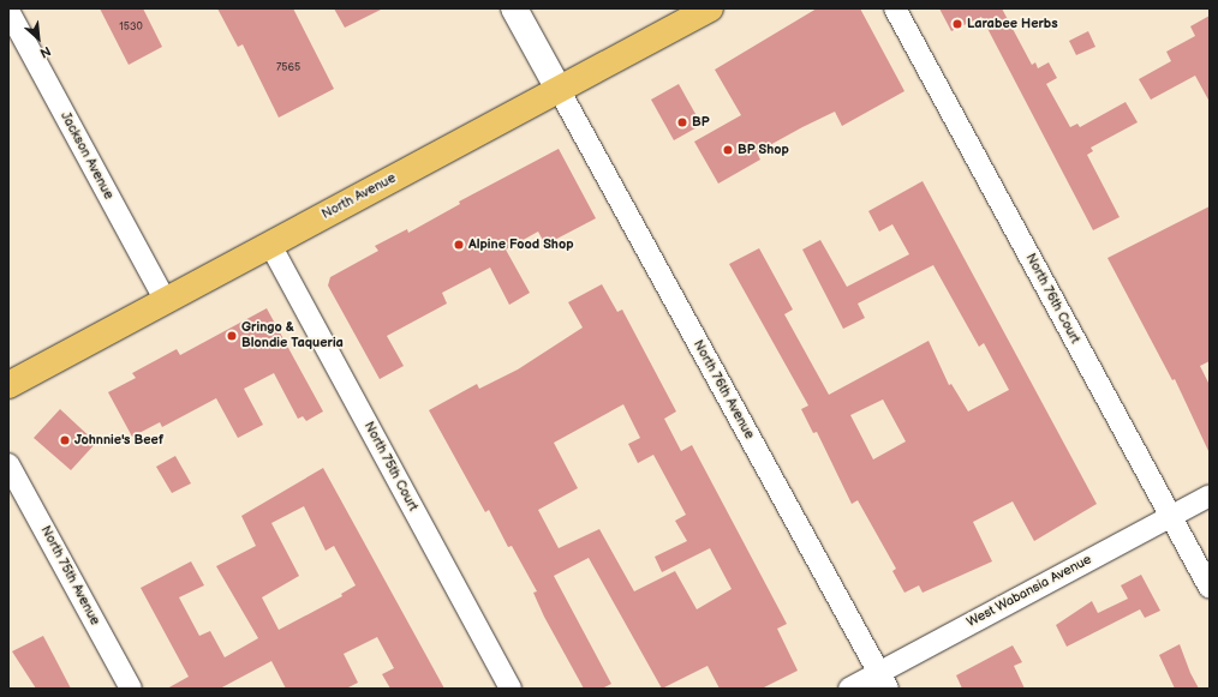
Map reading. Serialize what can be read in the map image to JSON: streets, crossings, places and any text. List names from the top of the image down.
{
  "streets": {
    "main road": ["North Avenue"],
    "street": [
      "Jackson Avenue",
      "North 76th Court",
      "North 76th Avenue",
      "North 75th Court",
      "North 75th Avenue",
      "West Wabansia Avenue"
    ]
  },
  "crossings": [
    ["Jackson Avenue", "North Avenue"],
    ["North Avenue", "North 76th Avenue"],
    ["North Avenue", "North 75th Court"],
    ["North 76th Court", "West Wabansia Avenue"],
    ["North 76th Avenue", "West Wabansia Avenue"]
  ],
  "places": [
    "Larabee Herbs",
    "BP",
    "BP Shop",
    "Alpine Food Shop",
    "Gringo & Blondie Taqueria",
    "Johnnie's Beef"
  ],
  "house_numbers": ["1530", "7565"],
  "north": "bottom right"
}
